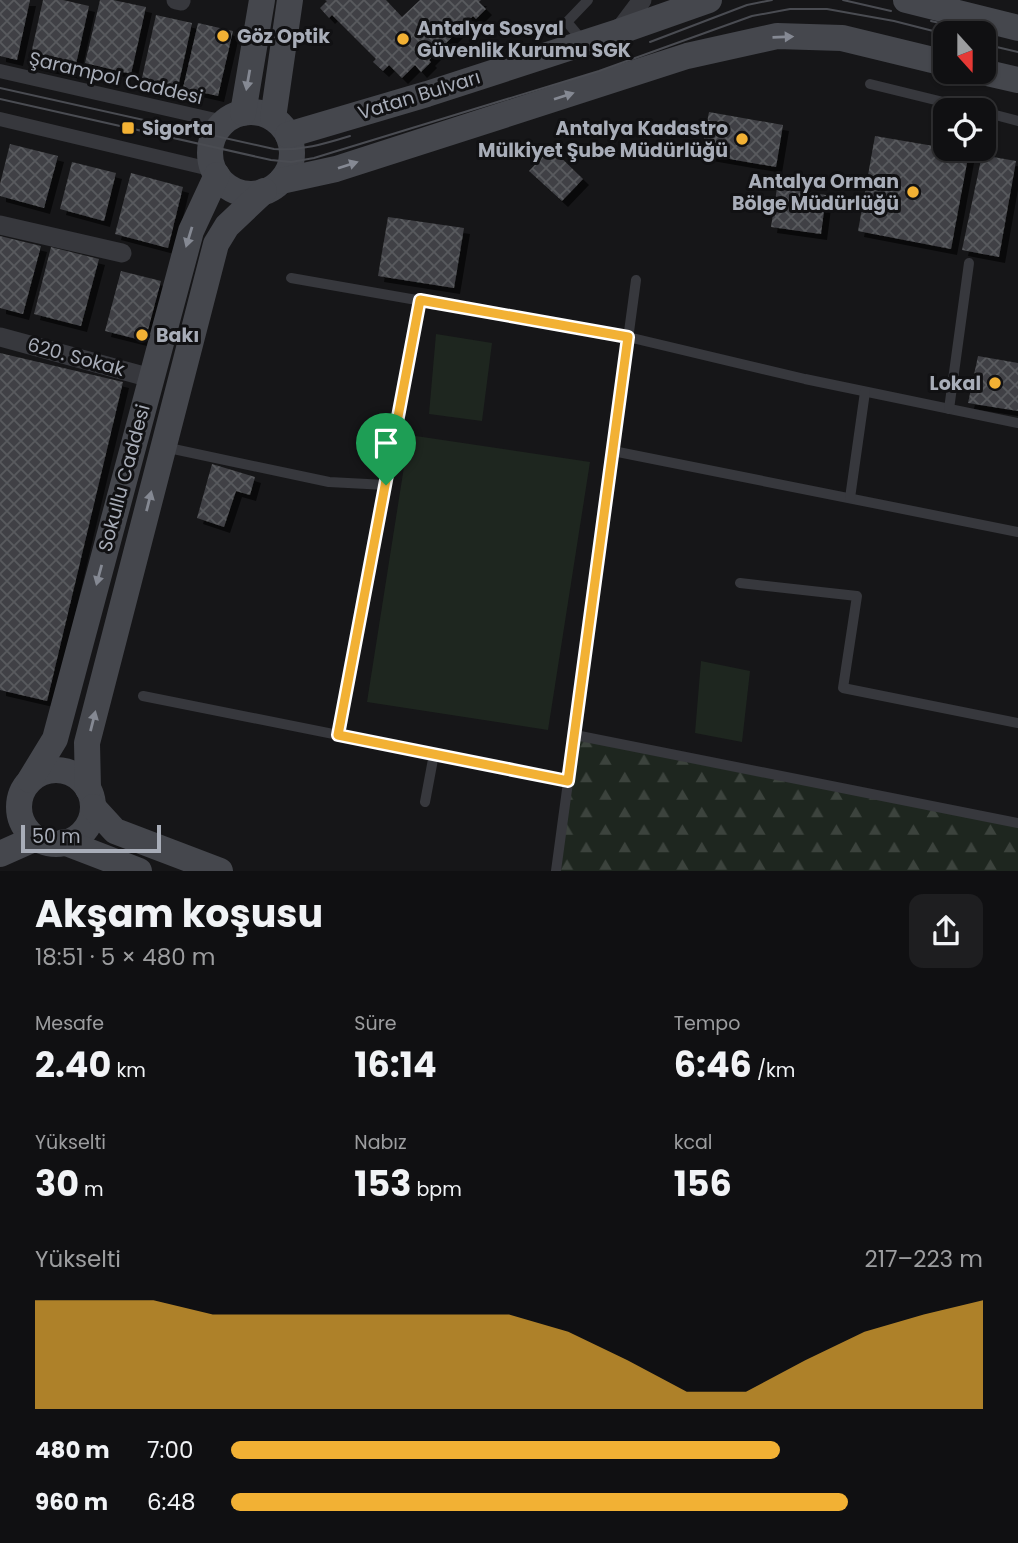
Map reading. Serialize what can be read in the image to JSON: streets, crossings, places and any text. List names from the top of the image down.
{
  "streets": {
    "main road": ["Vatan Bulvarı", "Sokullu Caddesi"],
    "street": ["Şarampol Caddesi", "620. Sokak"]
  },
  "crossings": [
    ["Şarampol Caddesi", "Vatan Bulvarı"],
    ["Şarampol Caddesi", "Sokullu Caddesi"],
    ["Vatan Bulvarı", "Sokullu Caddesi"],
    ["620. Sokak", "Sokullu Caddesi"]
  ],
  "places": {
    "other": [
      "Göz Optik",
      "Antalya Sosyal Güvenlik Kurumu SGK",
      "Antalya Kadastro Mülkiyet Şube Müdürlüğü",
      "Antalya Orman Bölge Müdürlüğü",
      "Bakı",
      "Lokal"
    ],
    "transit": ["Sigorta"]
  },
  "scale_bar": "50 m",
  "north": "bottom",
  "page": {
    "scale": "50 m",
    "heading": ["Akşam koşusu", "18:51 · 5 × 480 m"],
    "stats": [
      ["Mesafe", "2.40 km"],
      ["Süre", "16:14"],
      ["Tempo", "6:46 /km"],
      ["Yükselti", "30 m"],
      ["Nabız", "153 bpm"],
      ["kcal", "156"]
    ],
    "chart": ["Yükselti", "217–223 m"],
    "list": [
      {
        "name": "480 m",
        "note": "7:00"
      },
      {
        "name": "960 m",
        "note": "6:48"
      }
    ]
  }
}
